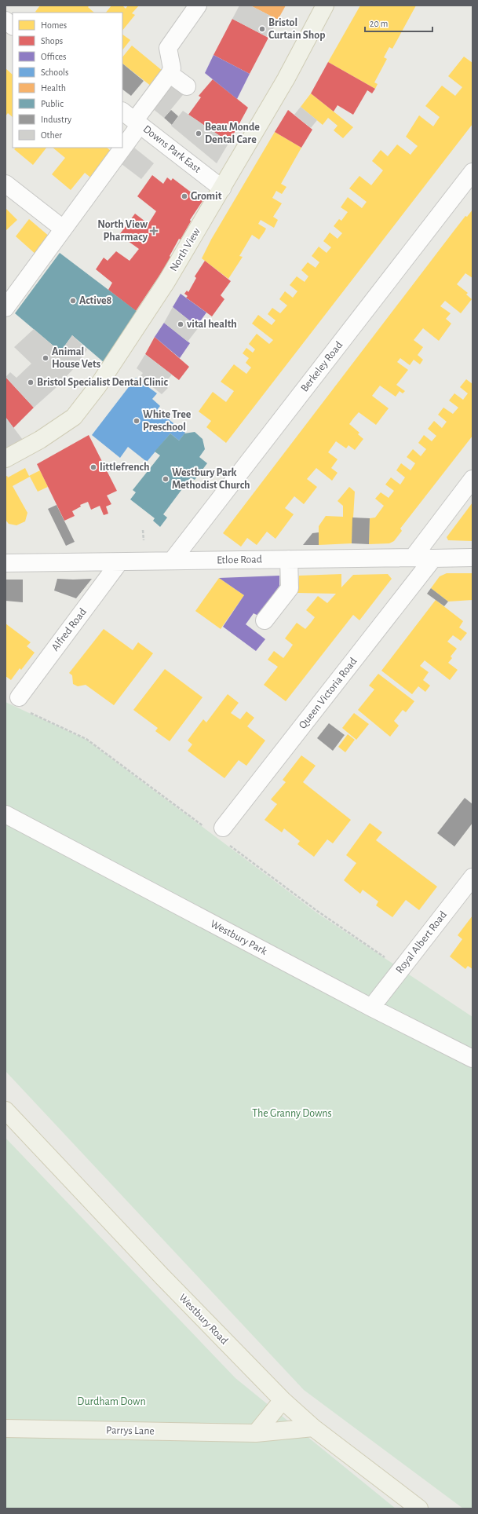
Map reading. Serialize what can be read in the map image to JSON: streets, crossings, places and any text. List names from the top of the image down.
{
  "streets": {
    "main road": ["North View", "Westbury Road", "Parrys Lane"],
    "street": [
      "Downs Park East",
      "Berkeley Road",
      "Etloe Road",
      "Alfred Road",
      "Queen Victoria Road",
      "Westbury Park",
      "Royal Albert Road"
    ]
  },
  "crossings": [
    ["Downs Park East", "North View"],
    ["Berkeley Road", "Etloe Road"],
    ["Etloe Road", "Alfred Road"],
    ["Etloe Road", "Queen Victoria Road"],
    ["Westbury Park", "Royal Albert Road"],
    ["Westbury Road", "Parrys Lane"]
  ],
  "parks": ["The Granny Downs", "Durdham Down"],
  "places": {
    "other": [
      "Bristol Curtain Shop",
      "Beau Monde Dental Care",
      "Gromit",
      "Active8",
      "vital health",
      "Animal House Vets",
      "Bristol Specialist Dental Clinic",
      "White Tree Preschool",
      "littlefrench",
      "Westbury Park Methodist Church"
    ],
    "health": ["North View Pharmacy"]
  },
  "legend": [
    "Homes",
    "Shops",
    "Offices",
    "Schools",
    "Health",
    "Public",
    "Industry",
    "Other"
  ],
  "scale_bar": "20 m"
}
